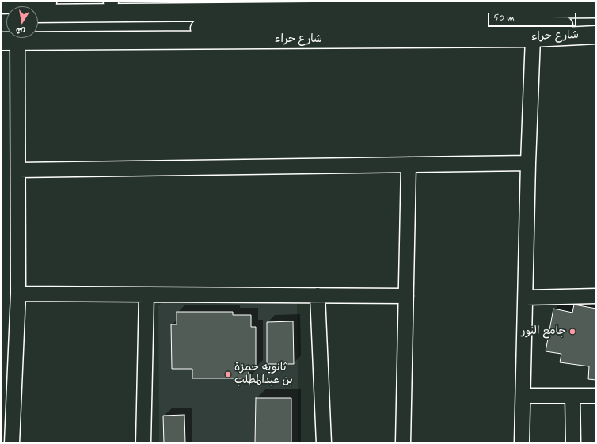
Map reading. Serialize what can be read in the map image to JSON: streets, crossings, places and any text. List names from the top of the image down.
{
  "streets": {
    "main road": ["شارع حراء"]
  },
  "places": ["جامع النور", "ثانويه حمزة بن عبدالمطلب"],
  "scale_bar": "50 m",
  "north": "bottom"
}
